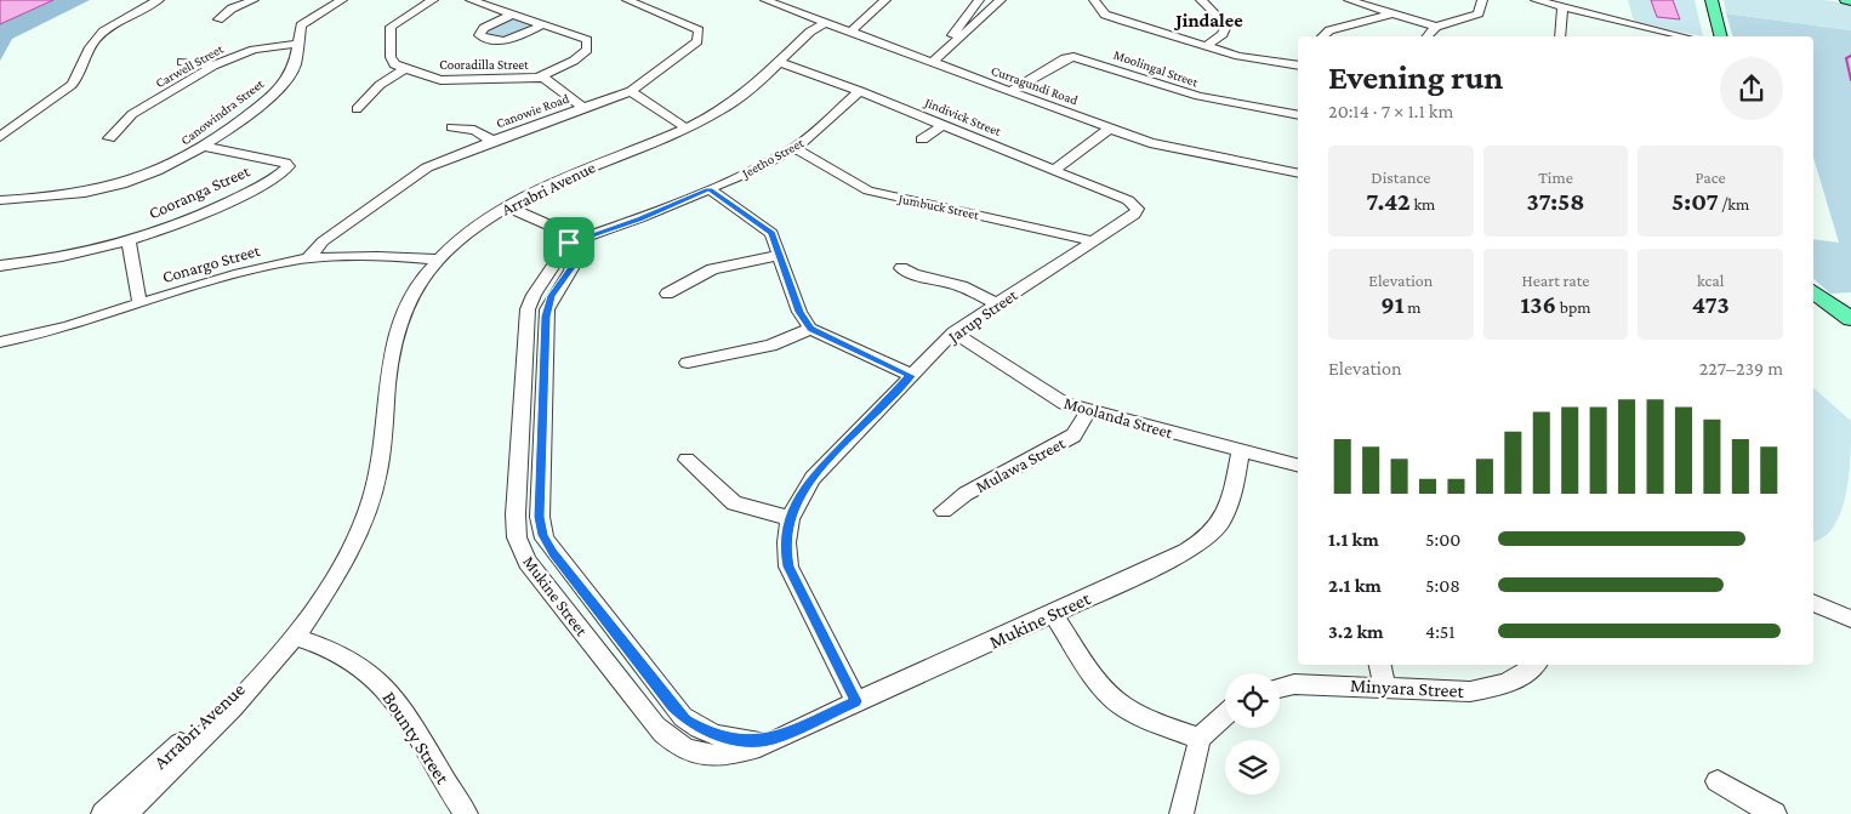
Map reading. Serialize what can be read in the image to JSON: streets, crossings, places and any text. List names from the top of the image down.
{
  "streets": {
    "street": [
      "Cooradilla Street",
      "Carwell Street",
      "Moolingal Street",
      "Curragundi Road",
      "Canowie Road",
      "Canowindra Street",
      "Jindivick Street",
      "Jeetho Street",
      "Arrabri Avenue",
      "Cooranga Street",
      "Jumbuck Street",
      "Conargo Street",
      "Jarup Street",
      "Moolanda Street",
      "Mulawa Street",
      "Mukine Street",
      "Minyara Street",
      "Bounty Street"
    ]
  },
  "crossings": [
    ["Cooradilla Street", "Canowie Road"],
    ["Carwell Street", "Canowindra Street"],
    ["Moolingal Street", "Curragundi Road"],
    ["Curragundi Road", "Arrabri Avenue"],
    ["Canowie Road", "Conargo Street"],
    ["Canowindra Street", "Cooranga Street"],
    ["Jindivick Street", "Jeetho Street"],
    ["Jindivick Street", "Arrabri Avenue"],
    ["Jindivick Street", "Jarup Street"],
    ["Jeetho Street", "Jumbuck Street"],
    ["Jeetho Street", "Mukine Street"],
    ["Arrabri Avenue", "Conargo Street"],
    ["Arrabri Avenue", "Bounty Street"],
    ["Jumbuck Street", "Jarup Street"],
    ["Jarup Street", "Moolanda Street"],
    ["Jarup Street", "Mukine Street"],
    ["Moolanda Street", "Mulawa Street"],
    ["Moolanda Street", "Mukine Street"]
  ],
  "districts": ["Jindalee"],
  "page": {
    "heading": ["Evening run", "20:14 · 7 × 1.1 km"],
    "stats": [
      ["Distance", "7.42 km"],
      ["Time", "37:58"],
      ["Pace", "5:07 /km"],
      ["Elevation", "91 m"],
      ["Heart rate", "136 bpm"],
      ["kcal", "473"]
    ],
    "chart": ["Elevation", "227–239 m"],
    "list": [
      {
        "name": "1.1 km",
        "note": "5:00"
      },
      {
        "name": "2.1 km",
        "note": "5:08"
      },
      {
        "name": "3.2 km",
        "note": "4:51"
      }
    ]
  }
}
